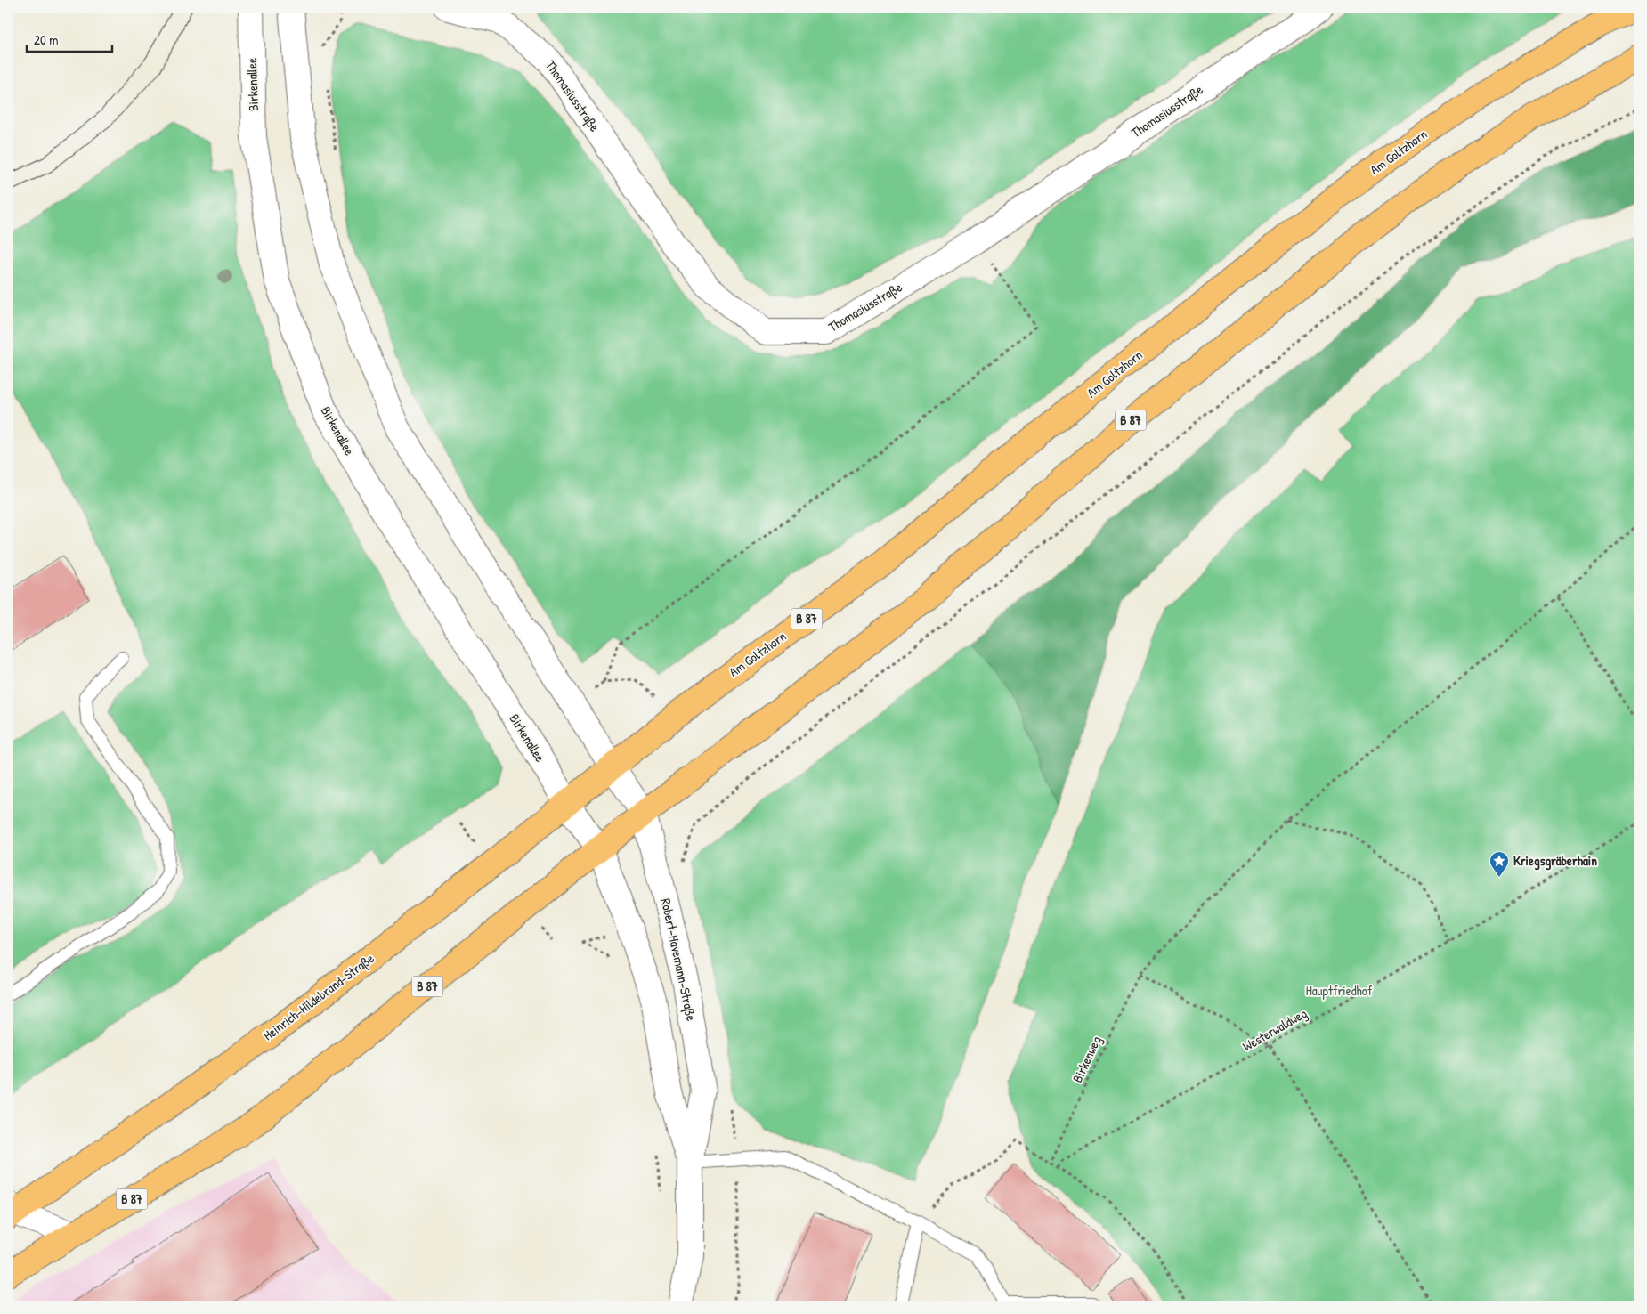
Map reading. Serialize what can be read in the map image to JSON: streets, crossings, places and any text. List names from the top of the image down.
{
  "streets": {
    "main road": ["Am Goltzhorn", "B 87", "Heinrich-Hildebrand-Straße"],
    "street": ["Birkenallee", "Thomasiusstraße", "Robert-Havemann-Straße"],
    "path": ["Westerwaldweg", "Birkenweg"]
  },
  "crossings": [
    ["Birkenallee", "Robert-Havemann-Straße"],
    ["Birkenallee", "Heinrich-Hildebrand-Straße"],
    ["Am Goltzhorn", "Robert-Havemann-Straße"],
    ["Am Goltzhorn", "Heinrich-Hildebrand-Straße"],
    ["B 87", "Robert-Havemann-Straße"],
    ["B 87", "Heinrich-Hildebrand-Straße"],
    ["Robert-Havemann-Straße", "Heinrich-Hildebrand-Straße"]
  ],
  "parks": ["Hauptfriedhof"],
  "places": {
    "place": ["Kriegsgräberhain"]
  },
  "scale_bar": "20 m"
}
